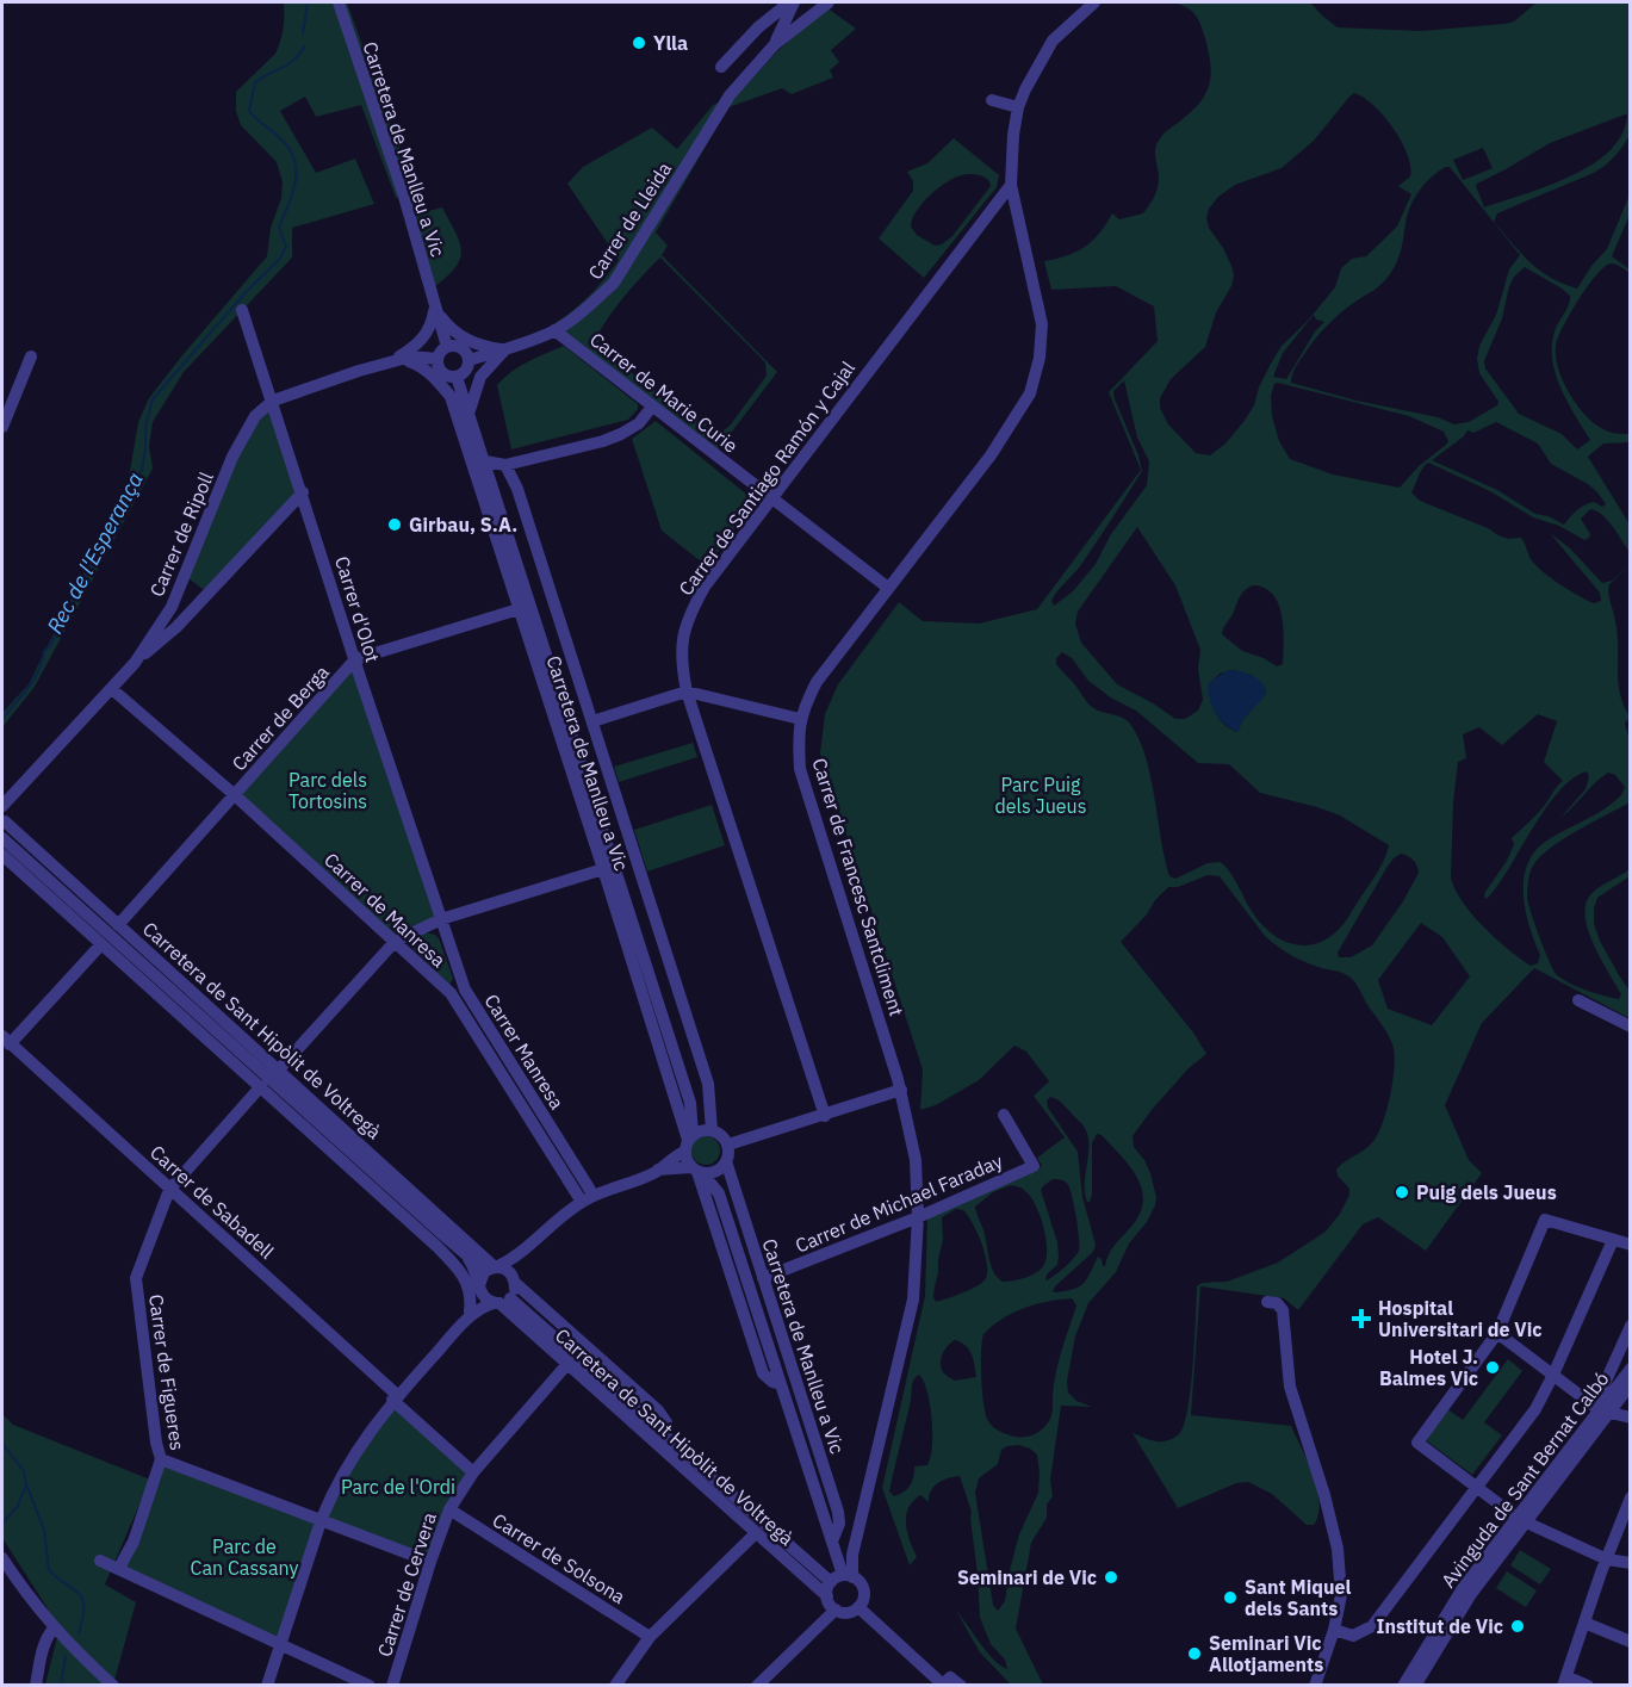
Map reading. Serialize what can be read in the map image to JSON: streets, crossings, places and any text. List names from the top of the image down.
{
  "streets": {
    "street": [
      "Carretera de Manlleu a Vic",
      "Carrer de Lleida",
      "Carrer de Marie Curie",
      "Carrer de Santiago Ramón y Cajal",
      "Carrer de Ripoll",
      "Carrer d'Olot",
      "Carrer de Berga",
      "Carrer de Francesc Santcliment",
      "Carrer de Manresa",
      "Carretera de Sant Hipòlit de Voltregà",
      "Carrer Manresa",
      "Carrer de Sabadell",
      "Carrer de Michael Faraday",
      "Carrer de Figueres",
      "Avinguda de Sant Bernat Calbó",
      "Carrer de Solsona",
      "Carrer de Cervera"
    ]
  },
  "crossings": [
    ["Carretera de Manlleu a Vic", "Carrer de Lleida"],
    ["Carretera de Manlleu a Vic", "Carrer de Ripoll"],
    ["Carretera de Manlleu a Vic", "Carrer de Berga"],
    ["Carretera de Manlleu a Vic", "Carrer de Francesc Santcliment"],
    ["Carretera de Manlleu a Vic", "Carretera de Sant Hipòlit de Voltregà"],
    ["Carretera de Manlleu a Vic", "Carrer de Michael Faraday"],
    ["Carrer de Lleida", "Carrer de Marie Curie"],
    ["Carrer de Lleida", "Carrer de Ripoll"],
    ["Carrer de Marie Curie", "Carrer de Santiago Ramón y Cajal"],
    ["Carrer de Marie Curie", "Carrer de Francesc Santcliment"],
    ["Carrer de Santiago Ramón y Cajal", "Carrer de Francesc Santcliment"],
    ["Carrer de Ripoll", "Carrer d'Olot"],
    ["Carrer de Ripoll", "Carrer de Manresa"],
    ["Carrer d'Olot", "Carrer de Berga"],
    ["Carrer d'Olot", "Carrer Manresa"],
    ["Carrer de Berga", "Carrer de Manresa"],
    ["Carrer de Berga", "Carretera de Sant Hipòlit de Voltregà"],
    ["Carrer de Francesc Santcliment", "Carretera de Sant Hipòlit de Voltregà"],
    ["Carrer de Francesc Santcliment", "Carrer de Michael Faraday"],
    ["Carrer de Manresa", "Carrer Manresa"],
    ["Carretera de Sant Hipòlit de Voltregà", "Carrer de Figueres"],
    ["Carretera de Sant Hipòlit de Voltregà", "Carrer de Cervera"],
    ["Carrer de Sabadell", "Carrer de Figueres"],
    ["Carrer de Sabadell", "Carrer de Cervera"],
    ["Carrer de Solsona", "Carrer de Cervera"]
  ],
  "water": ["Rec de l'Esperança"],
  "parks": [
    "Parc dels Tortosins",
    "Parc Puig dels Jueus",
    "Parc de l'Ordi",
    "Parc de Can Cassany"
  ],
  "places": {
    "other": [
      "Ylla",
      "Girbau, S.A.",
      "Puig dels Jueus",
      "Hotel J. Balmes Vic",
      "Seminari de Vic",
      "Sant Miquel dels Sants",
      "Institut de Vic",
      "Seminari Vic Allotjaments"
    ],
    "health": ["Hospital Universitari de Vic"]
  }
}
